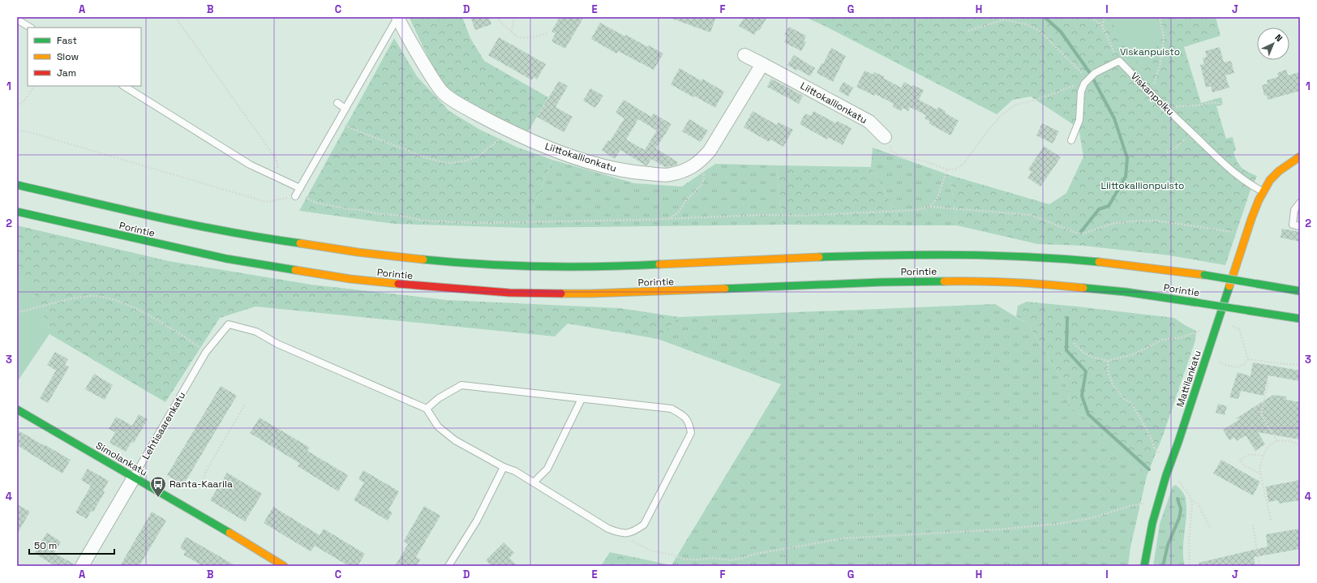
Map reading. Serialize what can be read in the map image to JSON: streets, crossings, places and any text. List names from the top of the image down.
{
  "streets": {
    "main road": ["Porintie", "Mattilankatu", "Simolankatu"],
    "street": ["Liittokallionkatu", "Lehtisaarenkatu"],
    "lane": ["Viskanpolku"]
  },
  "crossings": [
    ["Viskanpolku", "Mattilankatu"],
    ["Lehtisaarenkatu", "Simolankatu"]
  ],
  "parks": ["Viskanpuisto", "Liittokallionpuisto"],
  "places": {
    "bus stop": ["Ranta-Kaarila"]
  },
  "legend": ["Fast", "Slow", "Jam"],
  "scale_bar": "50 m",
  "north": "top right",
  "grid": {
    "columns": [
      "A",
      "B",
      "C",
      "D",
      "E",
      "F",
      "G",
      "H",
      "I",
      "J"
    ],
    "rows": [
      "1",
      "2",
      "3",
      "4"
    ]
  }
}
